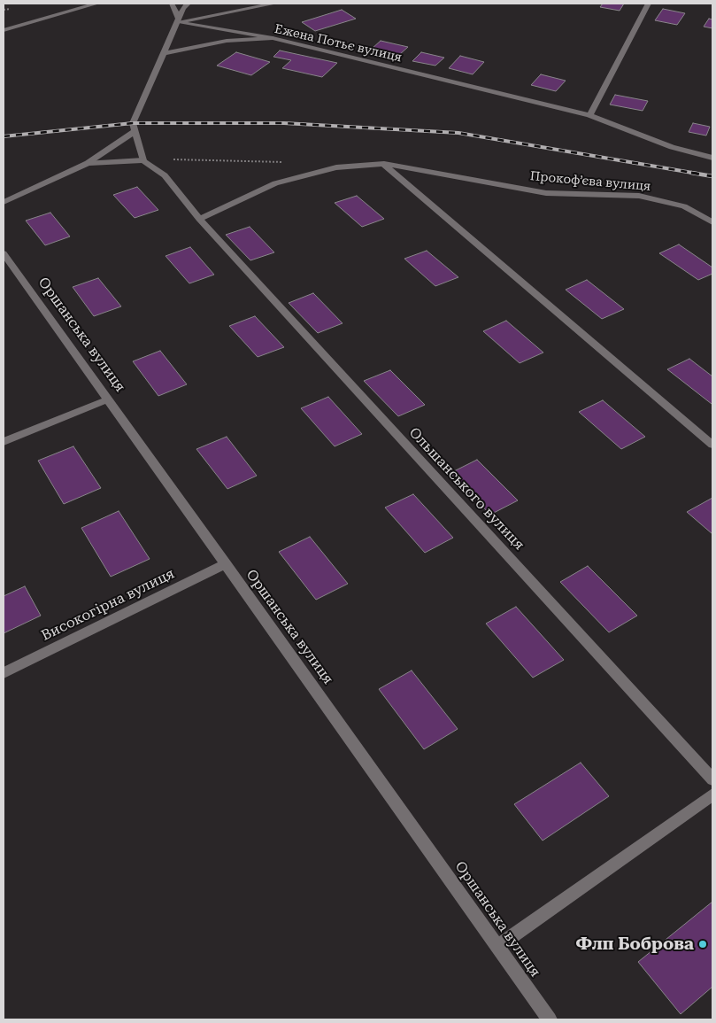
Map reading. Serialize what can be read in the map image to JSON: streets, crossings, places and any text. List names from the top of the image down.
{
  "streets": {
    "street": [
      "Ежена Потьє вулиця",
      "Прокоф’єва вулиця",
      "Оршанська вулиця",
      "Ольшанського вулиця",
      "Високогірна вулиця"
    ]
  },
  "crossings": [
    ["Оршанська вулиця", "Високогірна вулиця"]
  ],
  "places": ["Флп Боброва"]
}
